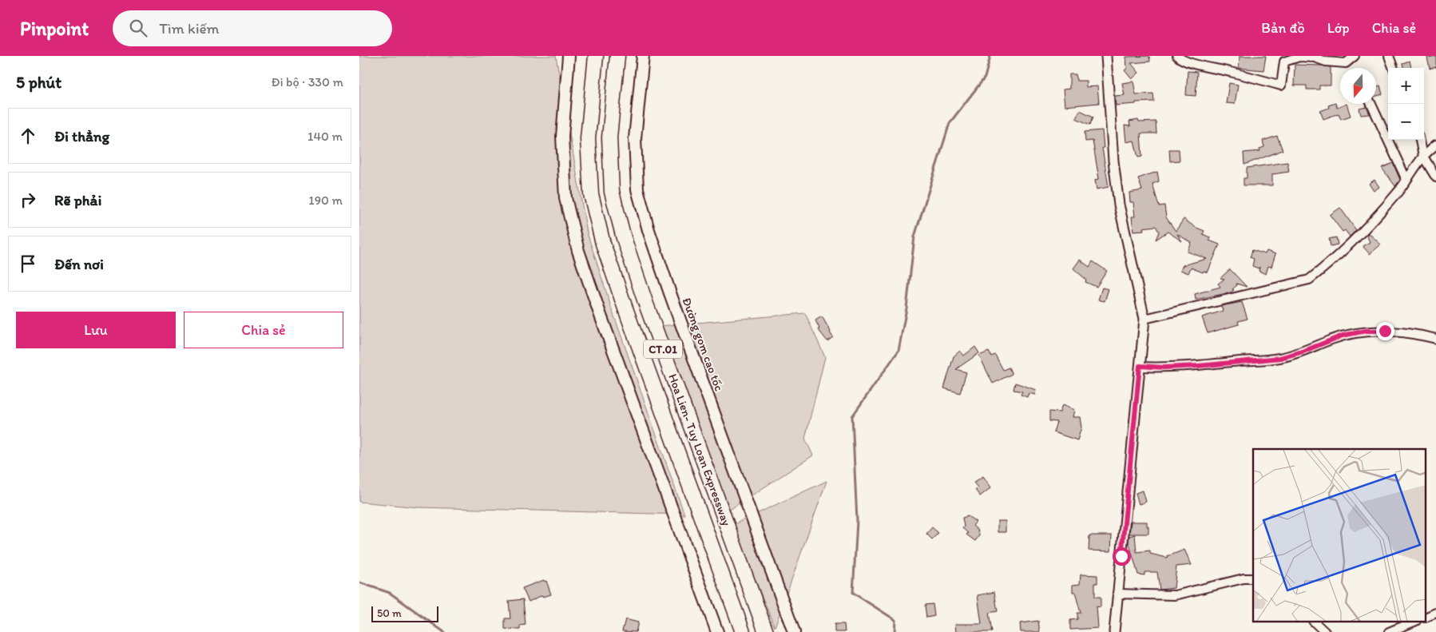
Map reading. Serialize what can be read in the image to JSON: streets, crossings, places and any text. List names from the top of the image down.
{
  "streets": {
    "highway": ["CT.01", "Hoa Lien- Tuy Loan Expressway"],
    "main road": ["Đường gom cao tốc"]
  },
  "scale_bar": "50 m",
  "north": "bottom",
  "page": {
    "header": "Pinpoint",
    "search": "Tìm kiếm",
    "nav": ["Bản đồ", "Lớp", "Chia sẻ"],
    "heading": ["5 phút", "Đi bộ · 330 m"],
    "map_buttons": ["+", "−"],
    "list": [
      ["Đi thẳng", "140 m"],
      ["Rẽ phải", "190 m"],
      "Đến nơi"
    ],
    "buttons": ["Lưu", "Chia sẻ"],
    "scale": "50 m"
  }
}
